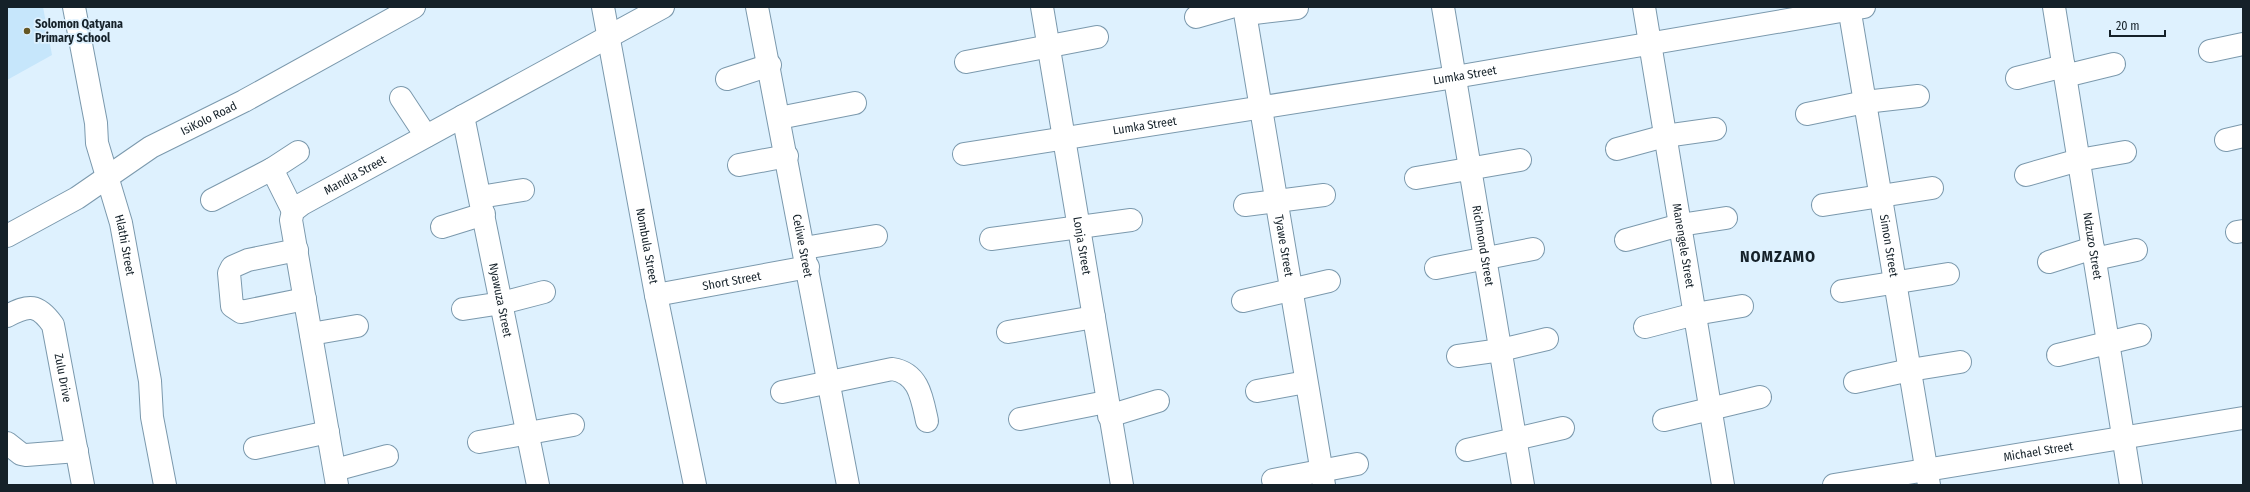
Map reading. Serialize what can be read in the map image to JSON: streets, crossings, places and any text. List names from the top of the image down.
{
  "streets": {
    "street": [
      "Lumka Street",
      "IsiKolo Road",
      "Mandla Street",
      "Hlathi Street",
      "Nombula Street",
      "Celiwe Street",
      "Lonja Street",
      "Tyawe Street",
      "Richmond Street",
      "Manengele Street",
      "Simon Street",
      "Ndzuzo Street",
      "Short Street",
      "Nyawuza Street",
      "Zulu Drive",
      "Michael Street"
    ]
  },
  "crossings": [
    ["Lumka Street", "Lonja Street"],
    ["Lumka Street", "Tyawe Street"],
    ["Lumka Street", "Richmond Street"],
    ["Lumka Street", "Manengele Street"],
    ["Lumka Street", "Simon Street"],
    ["IsiKolo Road", "Hlathi Street"],
    ["Mandla Street", "Nombula Street"],
    ["Mandla Street", "Nyawuza Street"],
    ["Nombula Street", "Short Street"],
    ["Celiwe Street", "Short Street"],
    ["Simon Street", "Michael Street"],
    ["Ndzuzo Street", "Michael Street"]
  ],
  "districts": ["NOMZAMO"],
  "places": ["Solomon Qatyana Primary School"],
  "scale_bar": "20 m"
}
